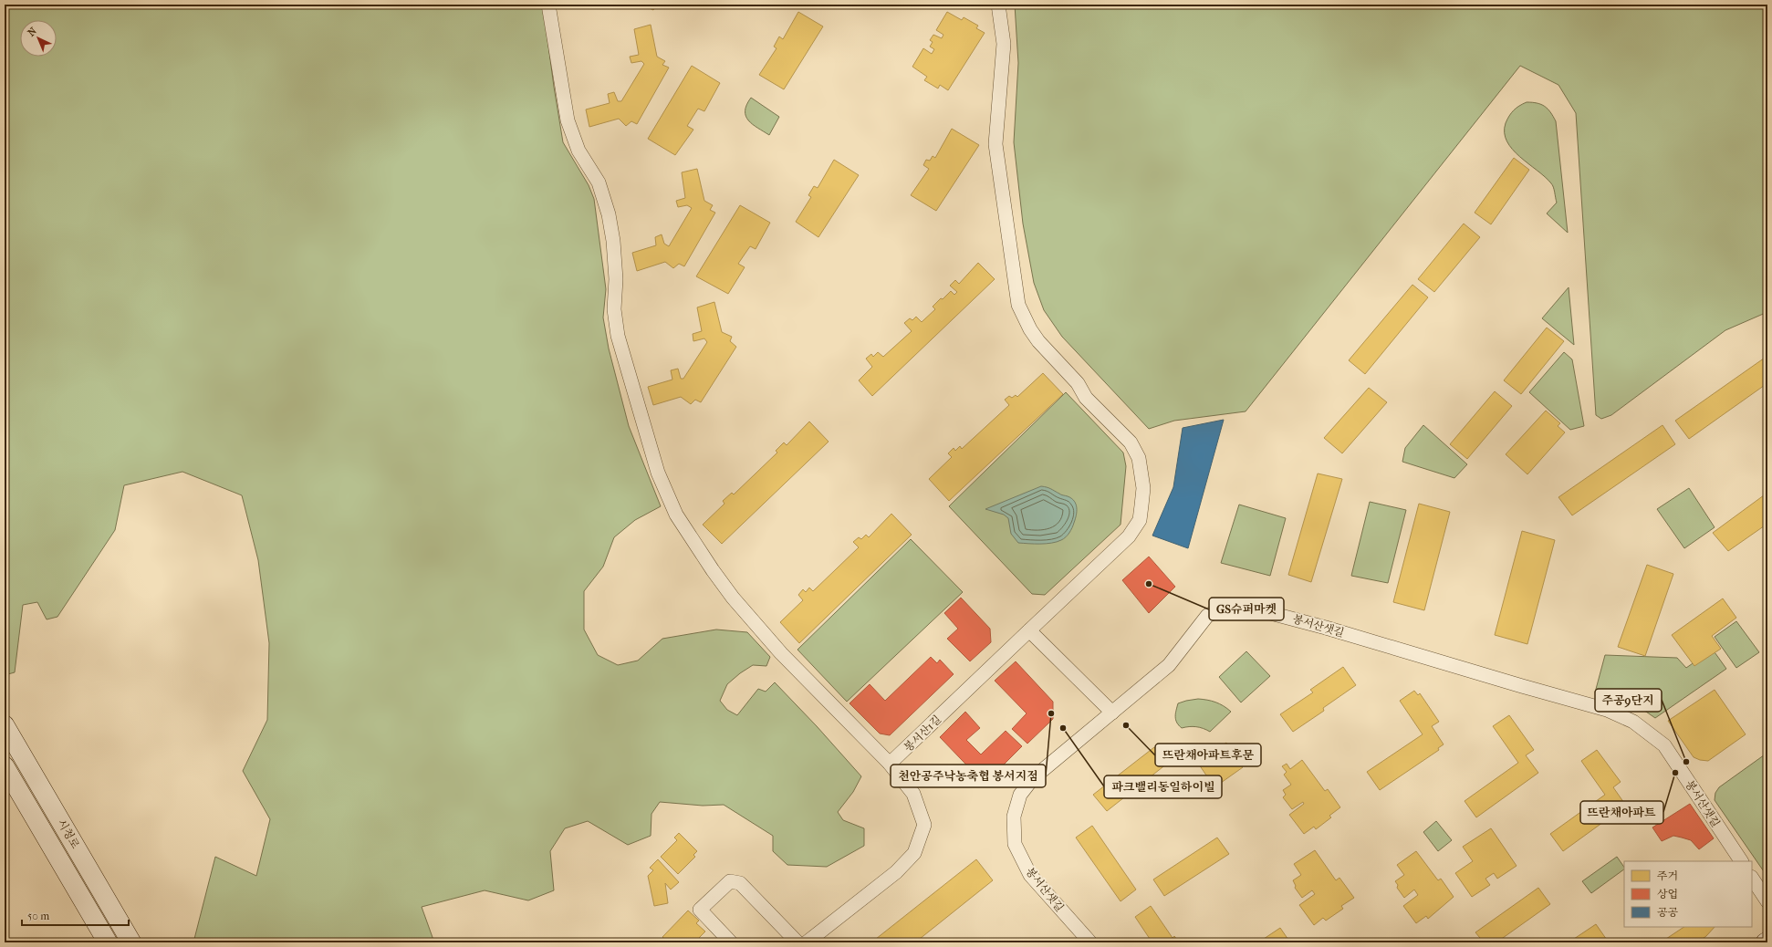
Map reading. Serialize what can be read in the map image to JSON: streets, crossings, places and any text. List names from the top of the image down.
{
  "streets": {
    "street": ["봉서산샛길", "봉서산1길", "시청로"]
  },
  "places": [
    "GS슈퍼마켓",
    "천안공주낙농축협 봉서지점",
    "뜨란채아파트후문",
    "파크밸리동일하이빌",
    "주공9단지",
    "뜨란채아파트"
  ],
  "legend": ["주거", "상업", "공공"],
  "scale_bar": "50 m",
  "north": "top left"
}
